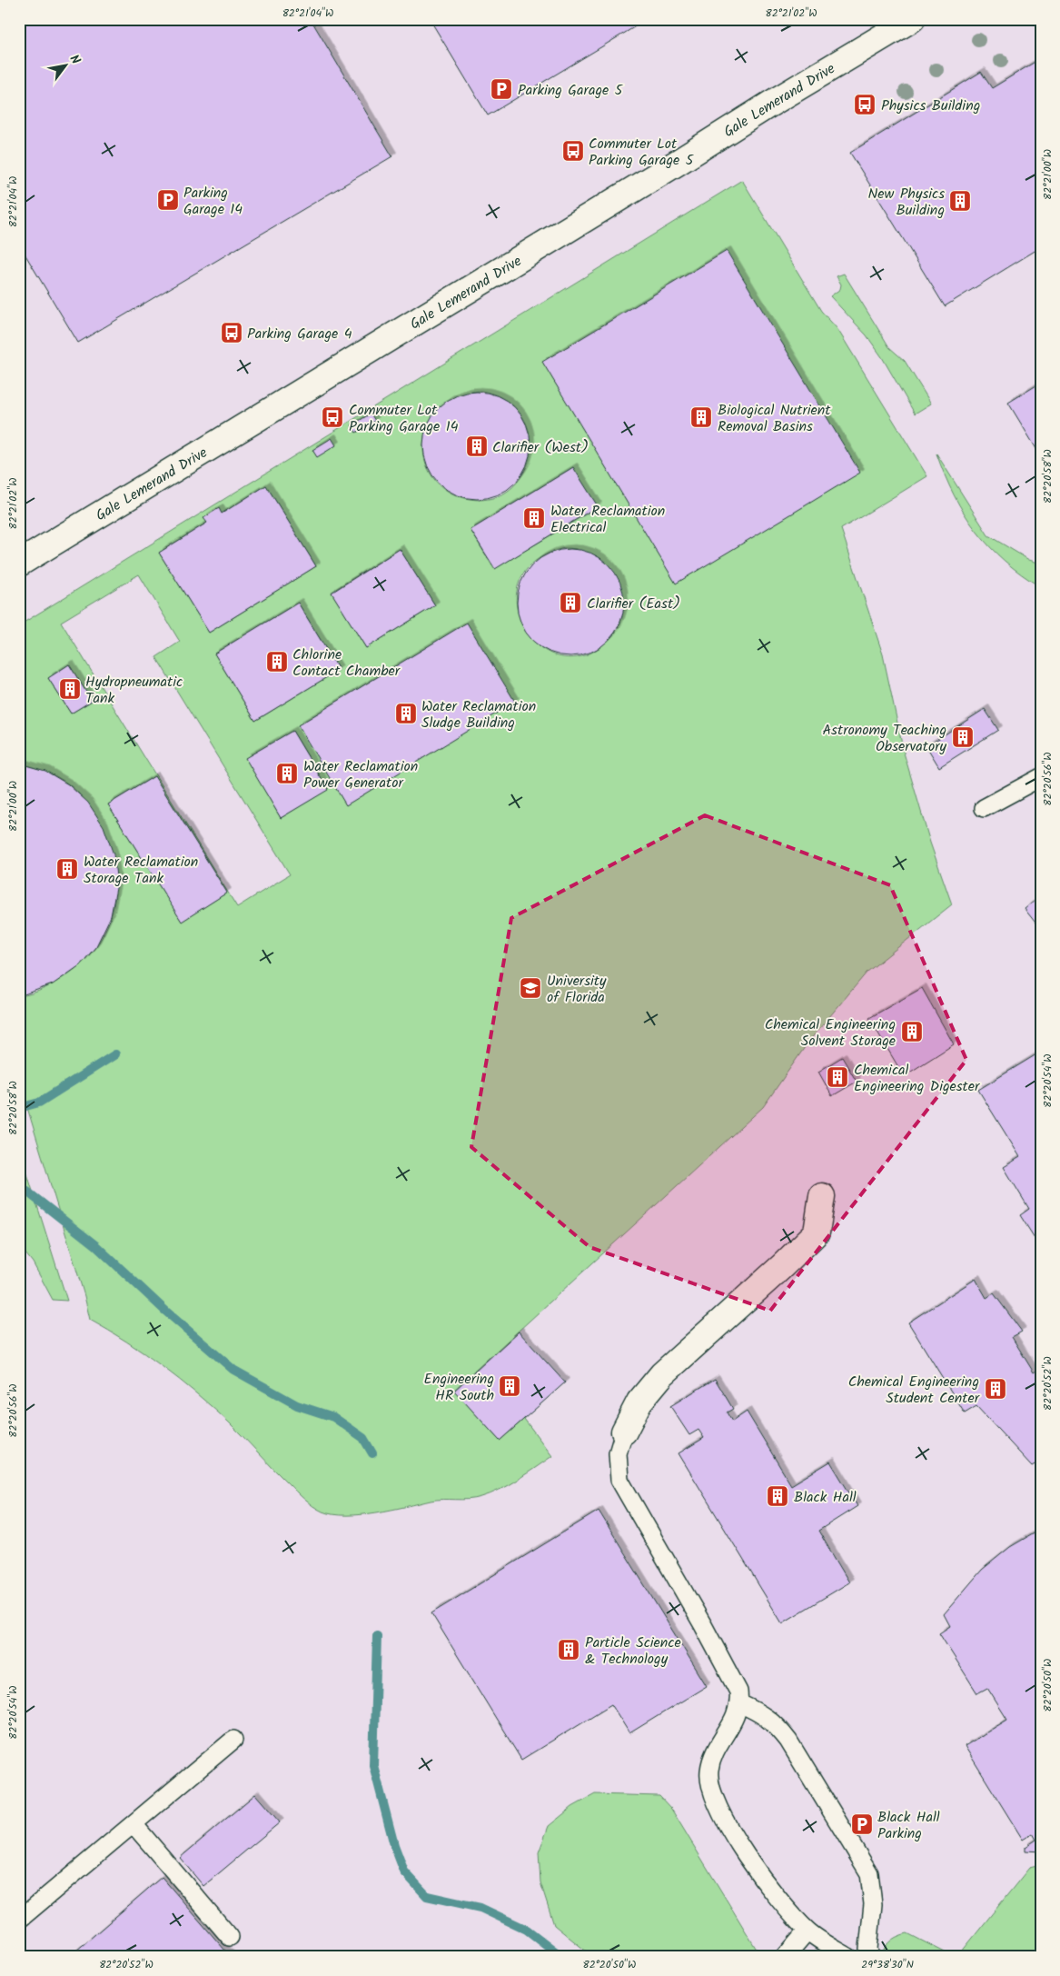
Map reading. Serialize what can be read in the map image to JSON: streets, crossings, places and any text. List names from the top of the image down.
{
  "streets": {
    "street": ["Gale Lemerand Drive"]
  },
  "places": {
    "parking": ["Parking Garage 5", "Parking Garage 14", "Black Hall Parking"],
    "bus stop": [
      "Physics Building",
      "Commuter Lot Parking Garage 5",
      "Parking Garage 4",
      "Commuter Lot Parking Garage 14"
    ],
    "building": [
      "New Physics Building",
      "Biological Nutrient Removal Basins",
      "Clarifier (West)",
      "Water Reclamation Electrical",
      "Clarifier (East)",
      "Chlorine Contact Chamber",
      "Hydropneumatic Tank",
      "Water Reclamation Sludge Building",
      "Astronomy Teaching Observatory",
      "Water Reclamation Power Generator",
      "Water Reclamation Storage Tank",
      "Chemical Engineering Solvent Storage",
      "Chemical Engineering Digester",
      "Engineering HR South",
      "Chemical Engineering Student Center",
      "Black Hall",
      "Particle Science & Technology"
    ],
    "school or university": ["University of Florida"]
  },
  "north": "top right",
  "coordinates": [
    "82°21'04\"W",
    "82°21'02\"W",
    "82°21'00\"W",
    "82°20'58\"W",
    "82°20'56\"W",
    "82°20'54\"W",
    "82°20'52\"W",
    "82°20'50\"W",
    "29°38'30\"N"
  ]
}
